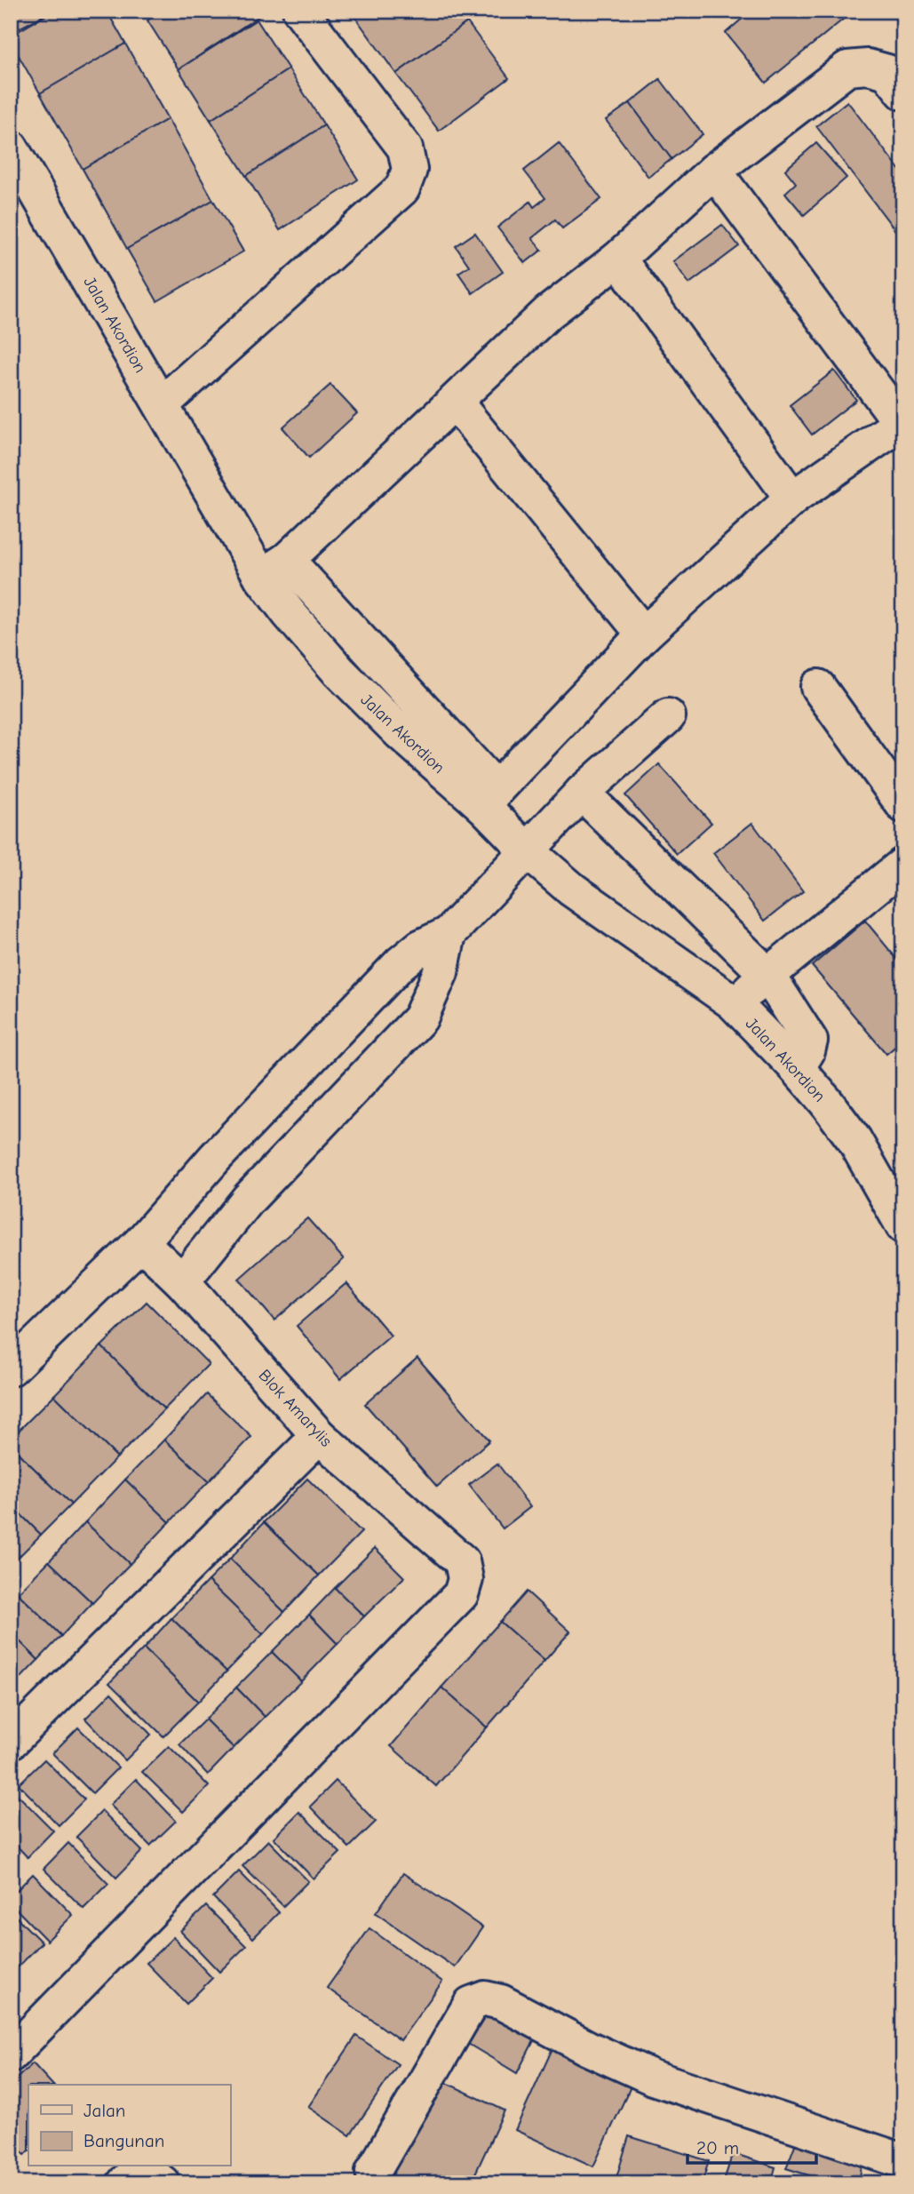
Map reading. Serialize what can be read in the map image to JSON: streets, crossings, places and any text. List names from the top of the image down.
{
  "streets": {
    "street": ["Jalan Akordion", "Blok Amarylis"]
  },
  "legend": ["Jalan", "Bangunan"],
  "scale_bar": "20 m"
}
